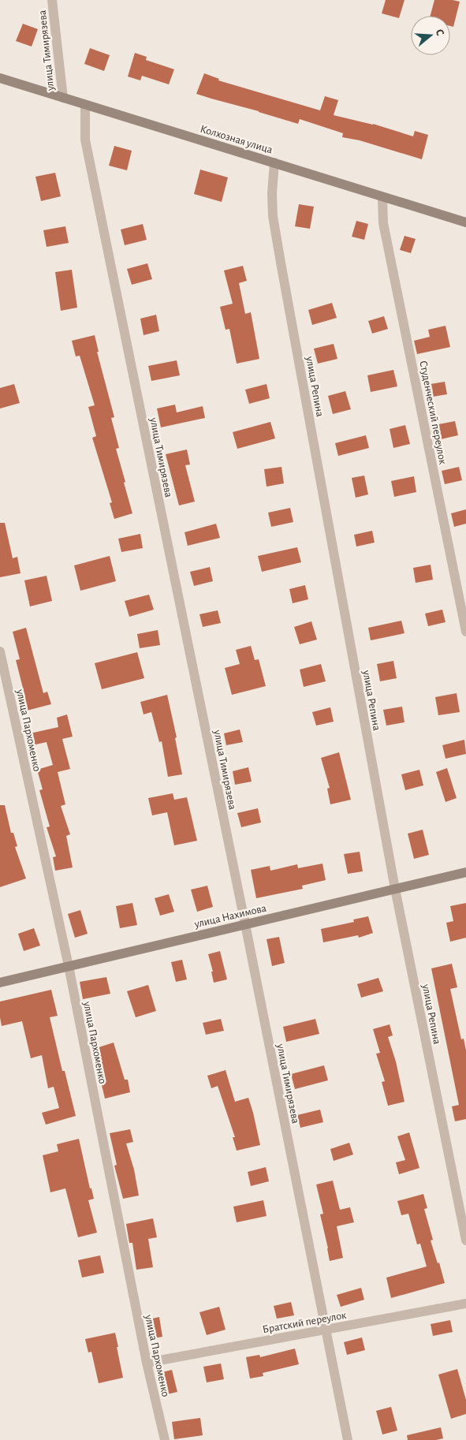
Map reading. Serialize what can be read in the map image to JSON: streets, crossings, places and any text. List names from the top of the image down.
{
  "streets": {
    "main road": ["Колхозная улица", "улица Нахимова"],
    "street": [
      "улица Тимирязева",
      "улица Репина",
      "Студенческий переулок",
      "улица Пархоменко",
      "Братский переулок"
    ]
  },
  "crossings": [
    ["улица Тимирязева", "Колхозная улица"],
    ["улица Тимирязева", "улица Нахимова"],
    ["улица Тимирязева", "Братский переулок"],
    ["Колхозная улица", "улица Репина"],
    ["Колхозная улица", "Студенческий переулок"],
    ["улица Репина", "улица Нахимова"],
    ["улица Пархоменко", "улица Нахимова"],
    ["улица Пархоменко", "Братский переулок"]
  ],
  "north": "right"
}
